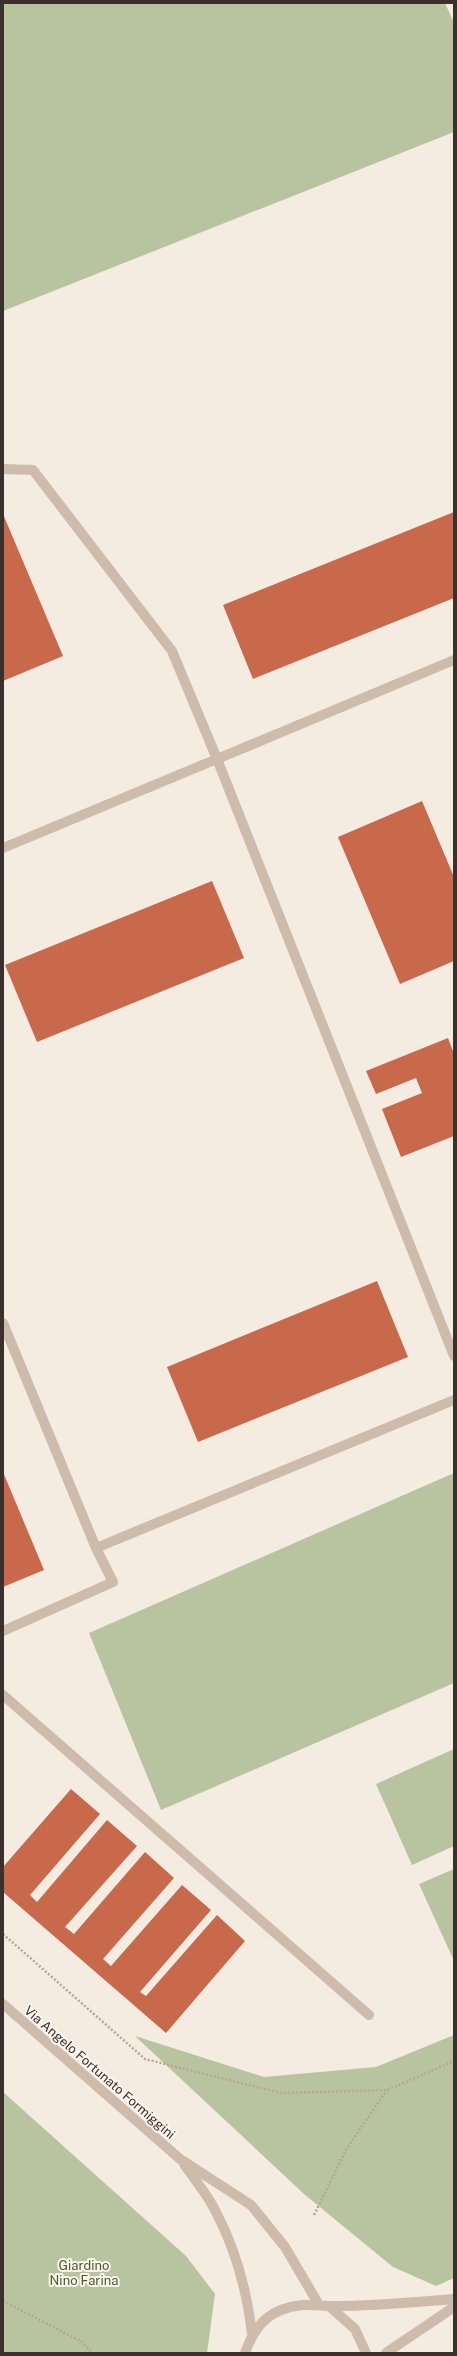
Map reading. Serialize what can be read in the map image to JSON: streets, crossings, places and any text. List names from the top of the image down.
{
  "streets": {
    "street": ["Via Angelo Fortunato Formiggini"]
  },
  "parks": ["Giardino Nino Farina"]
}
